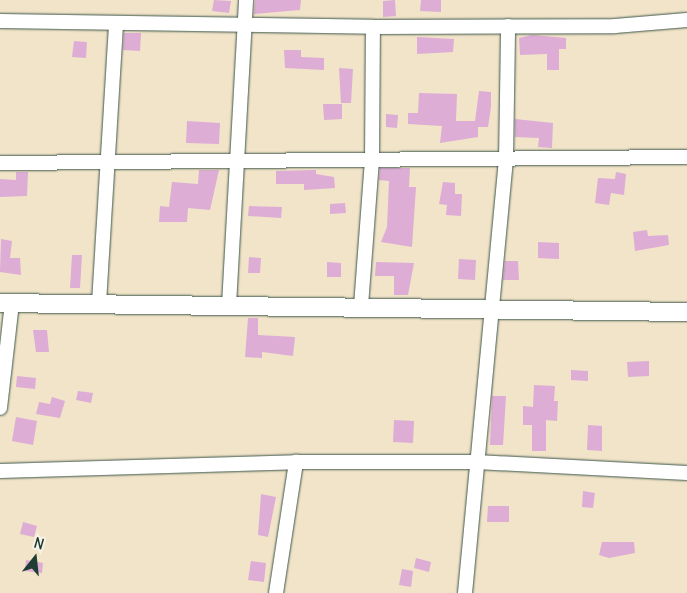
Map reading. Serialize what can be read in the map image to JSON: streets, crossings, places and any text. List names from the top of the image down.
{
  "north": "top"
}
